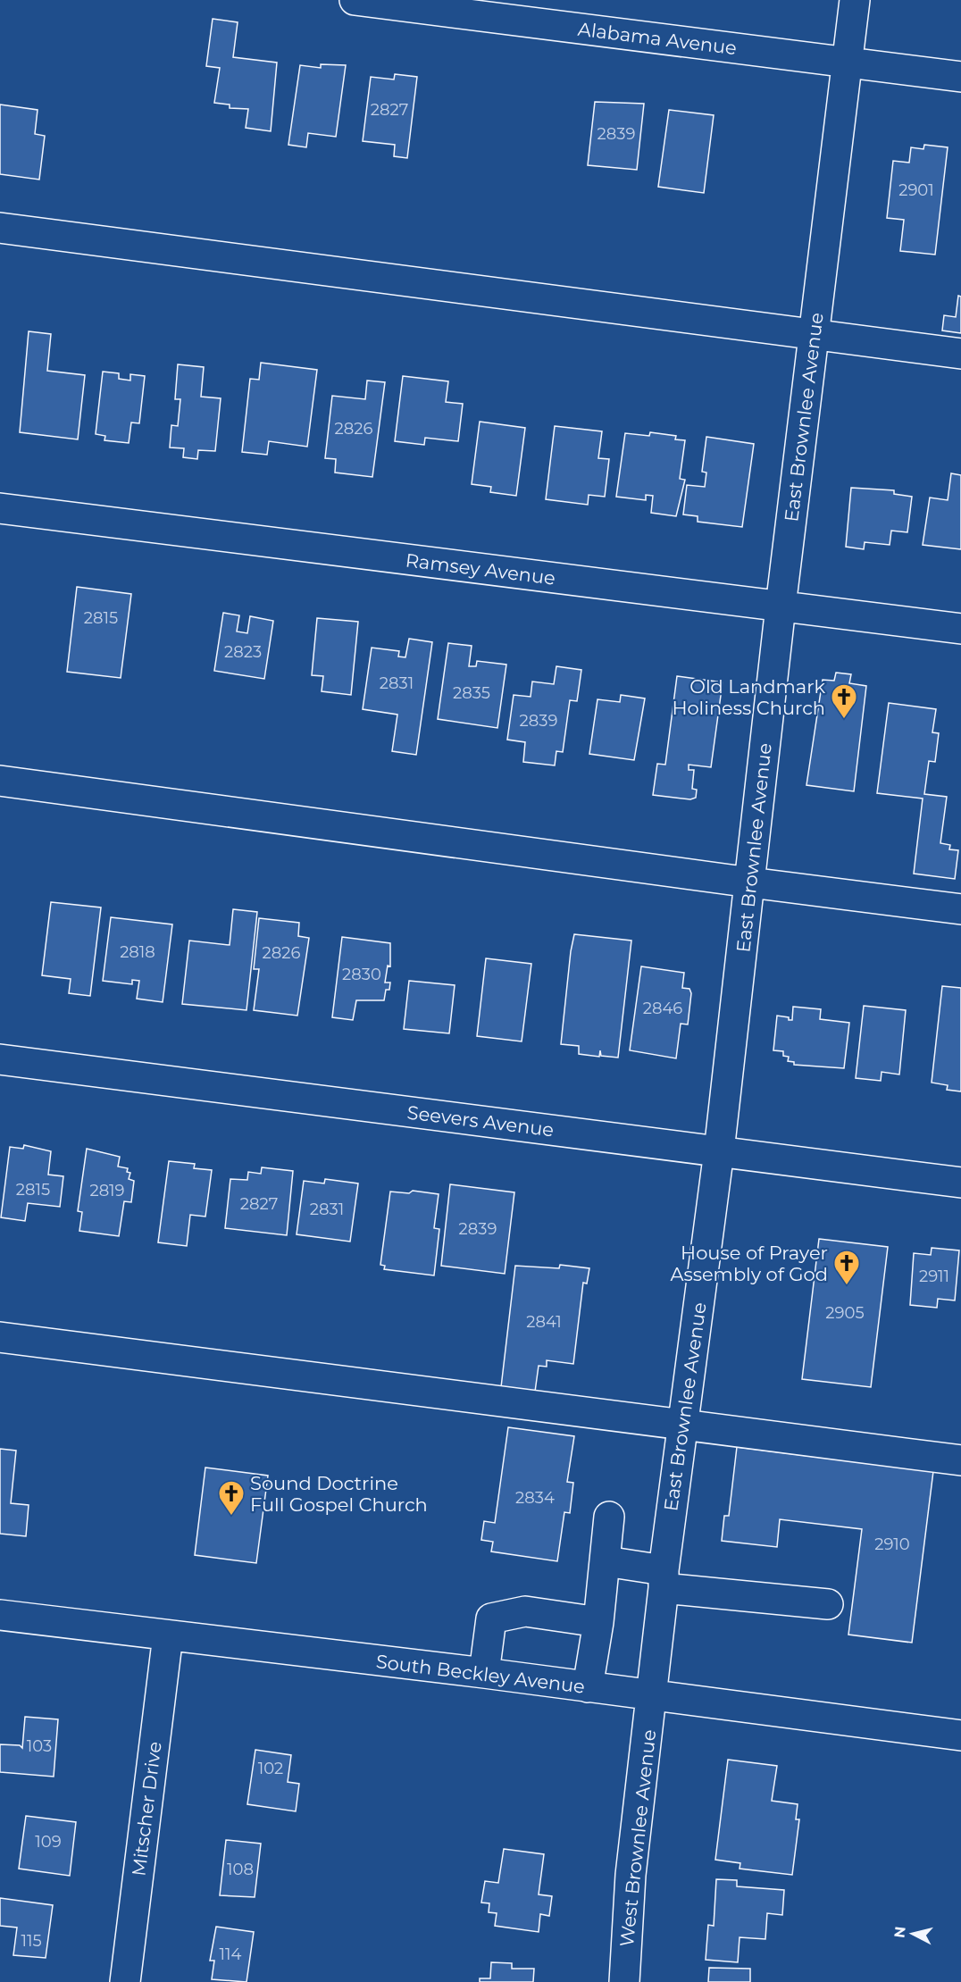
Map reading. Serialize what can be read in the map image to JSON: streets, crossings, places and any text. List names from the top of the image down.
{
  "streets": {
    "street": [
      "Alabama Avenue",
      "East Brownlee Avenue",
      "Ramsey Avenue",
      "Seevers Avenue",
      "South Beckley Avenue",
      "Mitscher Drive",
      "West Brownlee Avenue"
    ]
  },
  "crossings": [
    ["Alabama Avenue", "East Brownlee Avenue"],
    ["East Brownlee Avenue", "Ramsey Avenue"],
    ["East Brownlee Avenue", "Seevers Avenue"],
    ["East Brownlee Avenue", "South Beckley Avenue"],
    ["East Brownlee Avenue", "West Brownlee Avenue"],
    ["South Beckley Avenue", "Mitscher Drive"],
    ["South Beckley Avenue", "West Brownlee Avenue"]
  ],
  "places": {
    "church": ["Old Landmark Holiness Church", "House of Prayer Assembly of God", "Sound Doctrine Full Gospel Church"]
  },
  "house_numbers": [
    "2827",
    "2839",
    "2901",
    "2826",
    "2815",
    "2823",
    "2831",
    "2835",
    "2839",
    "2818",
    "2826",
    "2830",
    "2846",
    "2815",
    "2819",
    "2827",
    "2831",
    "2839",
    "2911",
    "2905",
    "2841",
    "2834",
    "2910",
    "103",
    "102",
    "109",
    "108",
    "115",
    "114"
  ],
  "north": "left"
}
